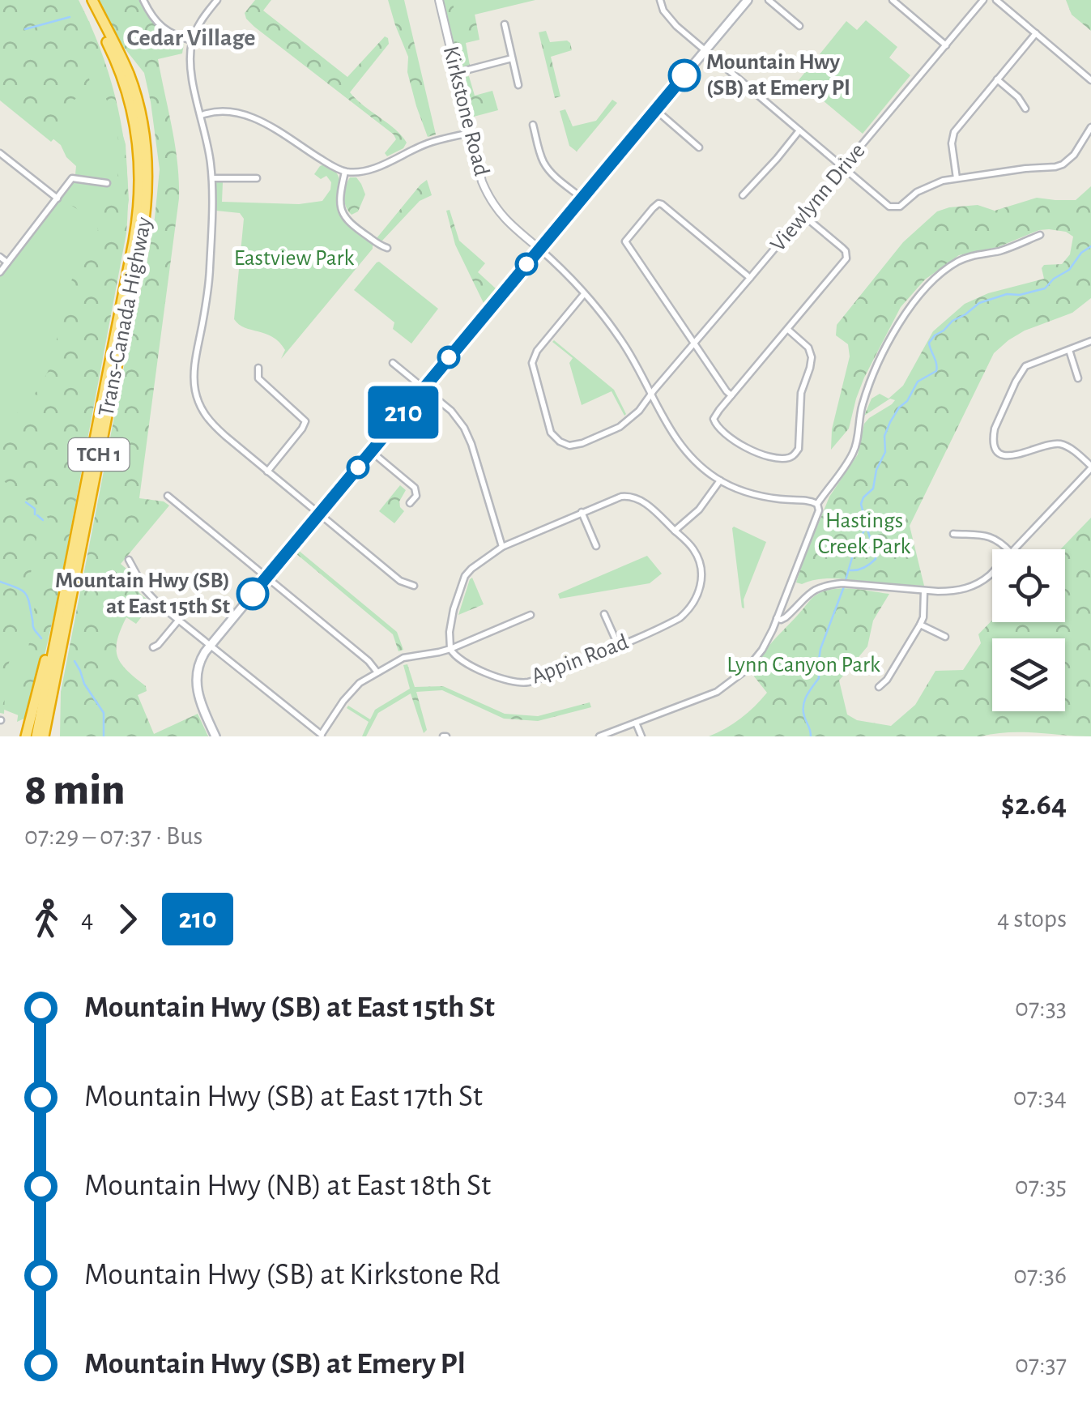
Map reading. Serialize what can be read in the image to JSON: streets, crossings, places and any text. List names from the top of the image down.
{
  "streets": {
    "highway": ["Trans-Canada Highway", "TCH 1"],
    "street": ["Kirkstone Road", "Viewlynn Drive", "Appin Road"]
  },
  "districts": ["Cedar Village"],
  "parks": ["Eastview Park", "Hastings Creek Park", "Lynn Canyon Park"],
  "places": ["Mountain Hwy (SB) at Emery Pl", "Mountain Hwy (SB) at East 15th St"],
  "lines": ["bus line 210"],
  "page": {
    "on_map": "210",
    "heading": ["8 min", "07:29 – 07:37 · Bus", "$2.64"],
    "legs": ["4", "210", "4 stops"],
    "list": [
      {
        "name": "Mountain Hwy (SB) at East 15th St",
        "value": "07:33"
      },
      {
        "name": "Mountain Hwy (SB) at East 17th St",
        "value": "07:34"
      },
      {
        "name": "Mountain Hwy (NB) at East 18th St",
        "value": "07:35"
      },
      {
        "name": "Mountain Hwy (SB) at Kirkstone Rd",
        "value": "07:36"
      },
      {
        "name": "Mountain Hwy (SB) at Emery Pl",
        "value": "07:37"
      }
    ]
  }
}
